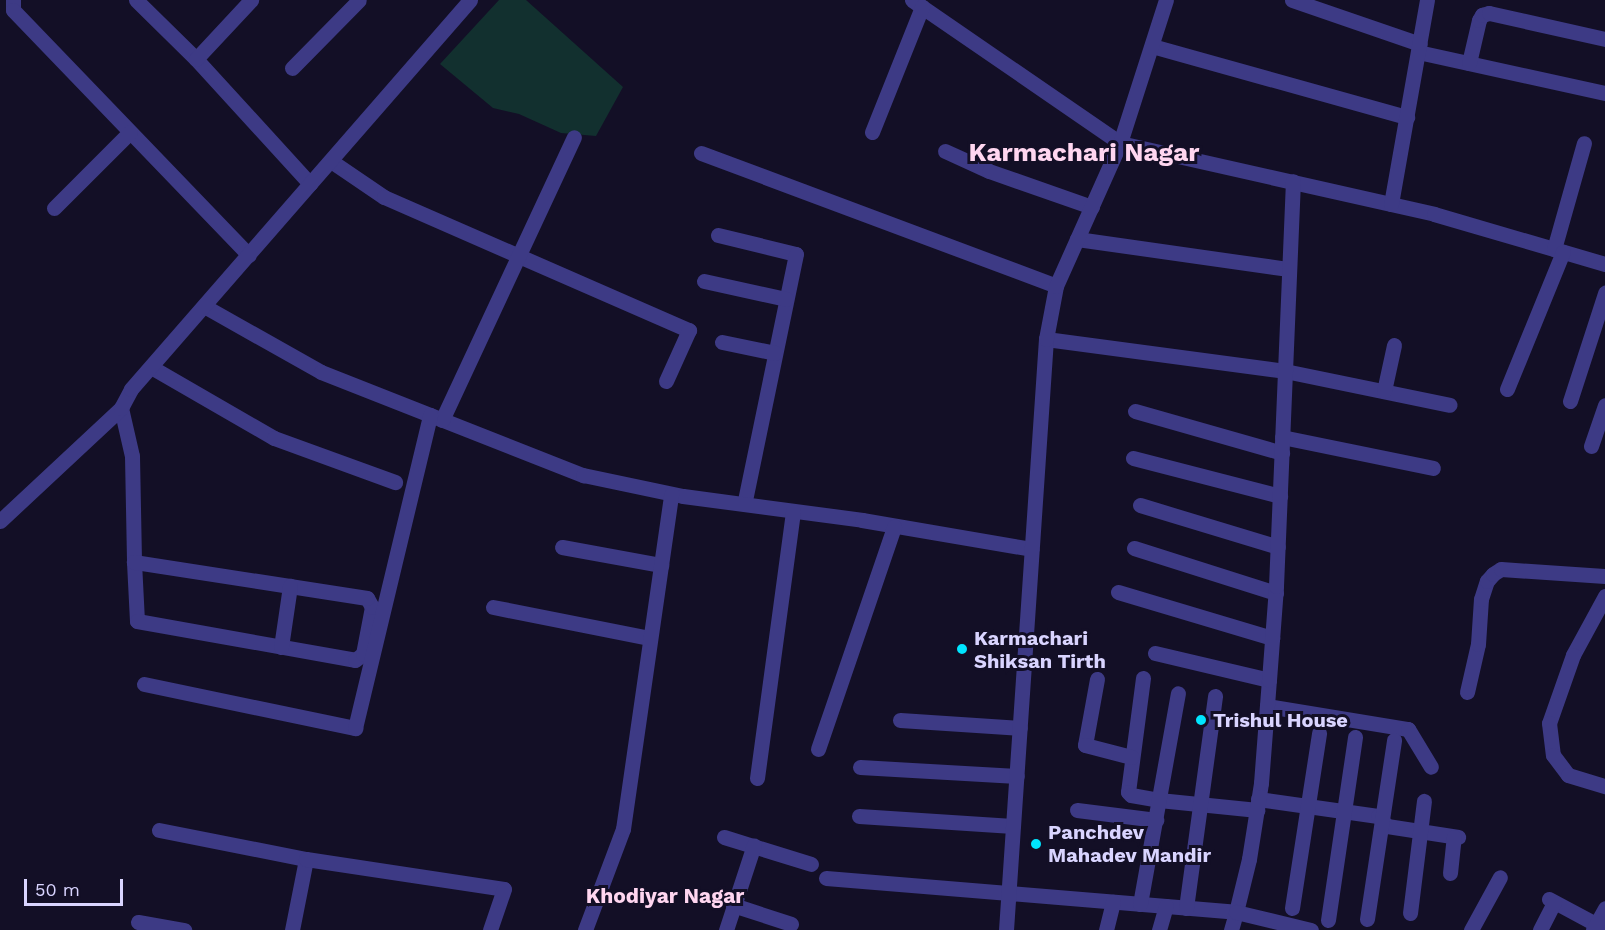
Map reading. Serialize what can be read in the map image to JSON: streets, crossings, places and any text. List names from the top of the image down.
{
  "districts": ["Karmachari Nagar", "Khodiyar Nagar"],
  "places": ["Karmachari Shiksan Tirth", "Trishul House", "Panchdev Mahadev Mandir"],
  "scale_bar": "50 m"
}
